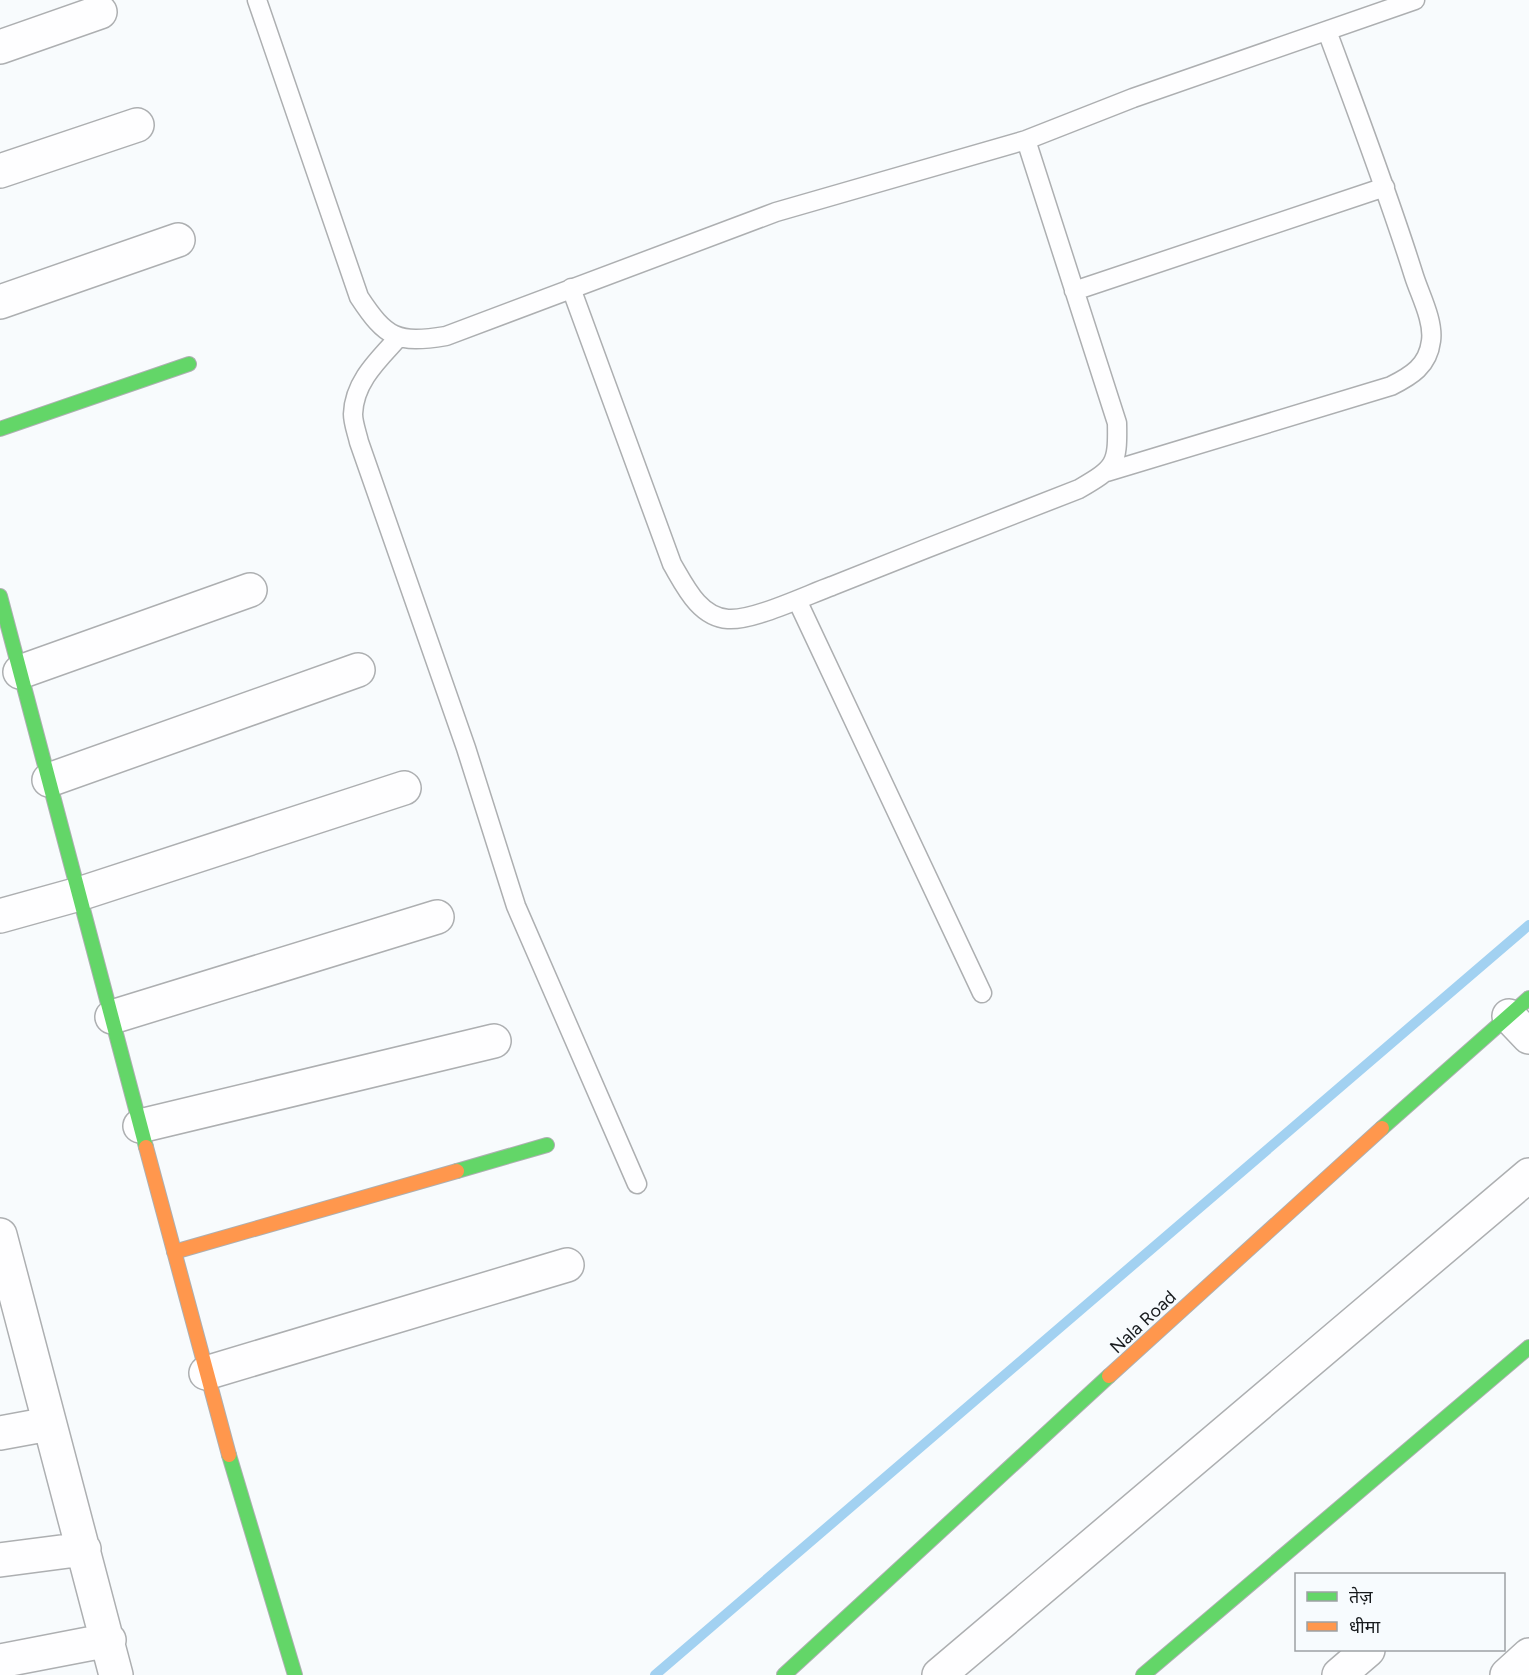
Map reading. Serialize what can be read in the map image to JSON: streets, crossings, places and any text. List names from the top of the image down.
{
  "streets": {
    "street": ["Nala Road"]
  },
  "legend": ["तेज़", "धीमा"]
}
